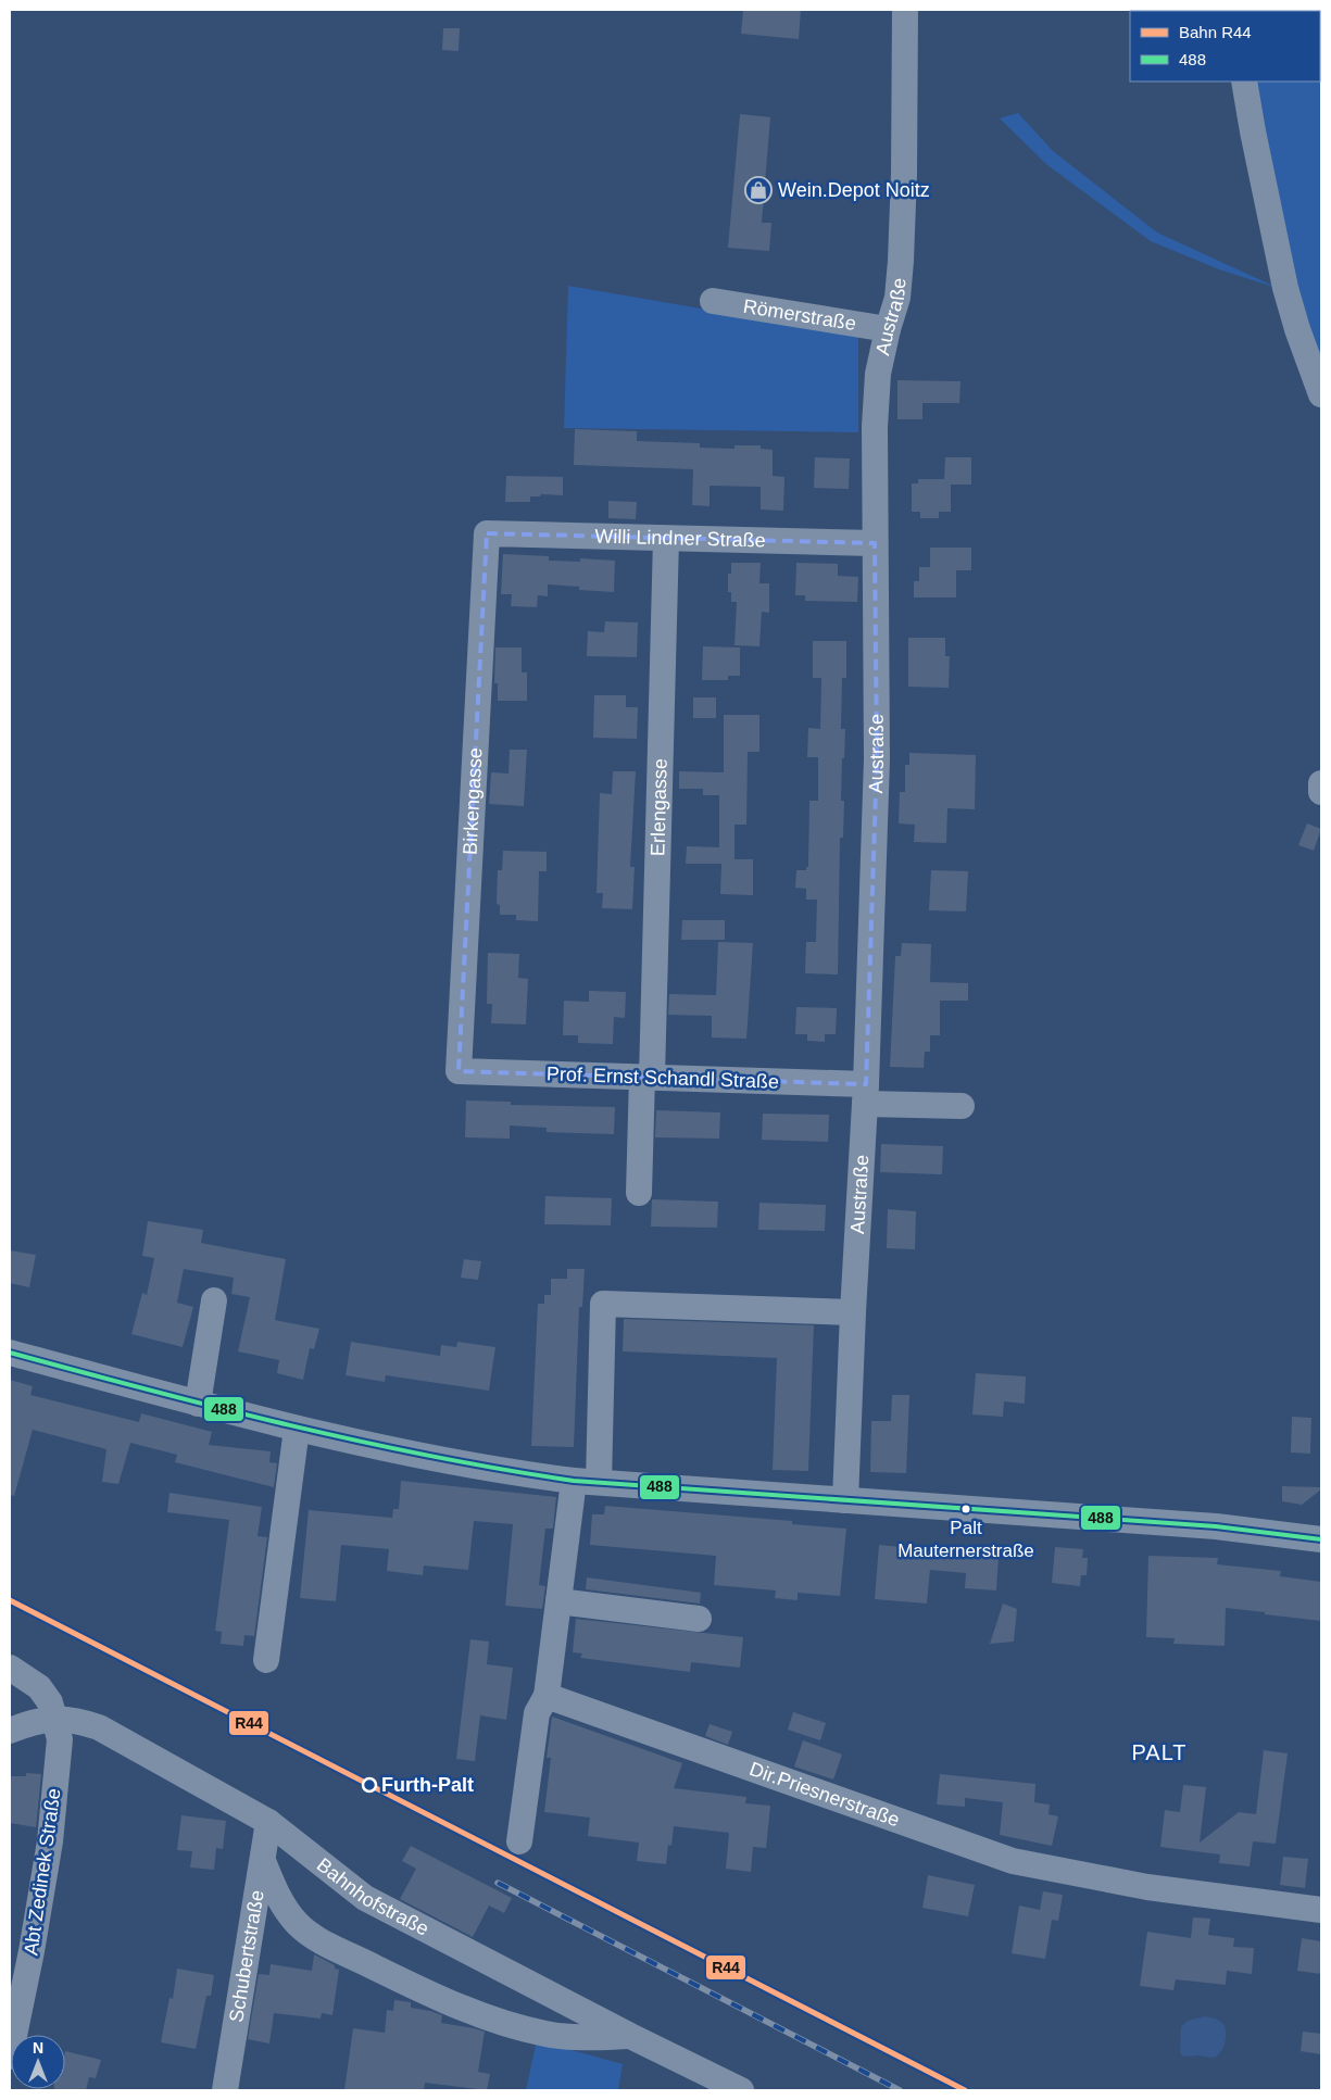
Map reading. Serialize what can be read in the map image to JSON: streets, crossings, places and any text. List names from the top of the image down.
{
  "streets": {
    "street": [
      "Römerstraße",
      "Austraße",
      "Willi Lindner Straße",
      "Birkengasse",
      "Erlengasse",
      "Prof. Ernst Schandl Straße",
      "Dir.Priesnerstraße",
      "Abt Zedinek Straße",
      "Bahnhofstraße",
      "Schubertstraße"
    ]
  },
  "crossings": [
    ["Römerstraße", "Austraße"],
    ["Austraße", "Willi Lindner Straße"],
    ["Austraße", "Prof. Ernst Schandl Straße"],
    ["Willi Lindner Straße", "Birkengasse"],
    ["Willi Lindner Straße", "Erlengasse"],
    ["Birkengasse", "Prof. Ernst Schandl Straße"],
    ["Erlengasse", "Prof. Ernst Schandl Straße"],
    ["Abt Zedinek Straße", "Bahnhofstraße"],
    ["Bahnhofstraße", "Schubertstraße"]
  ],
  "districts": ["PALT"],
  "places": {
    "shop": ["Wein.Depot Noitz"],
    "other": ["Palt Mauternerstraße", "Furth-Palt"]
  },
  "lines": ["transit line 488", "rail line R44"],
  "legend": ["Bahn R44", "488"],
  "north": "top"
}
